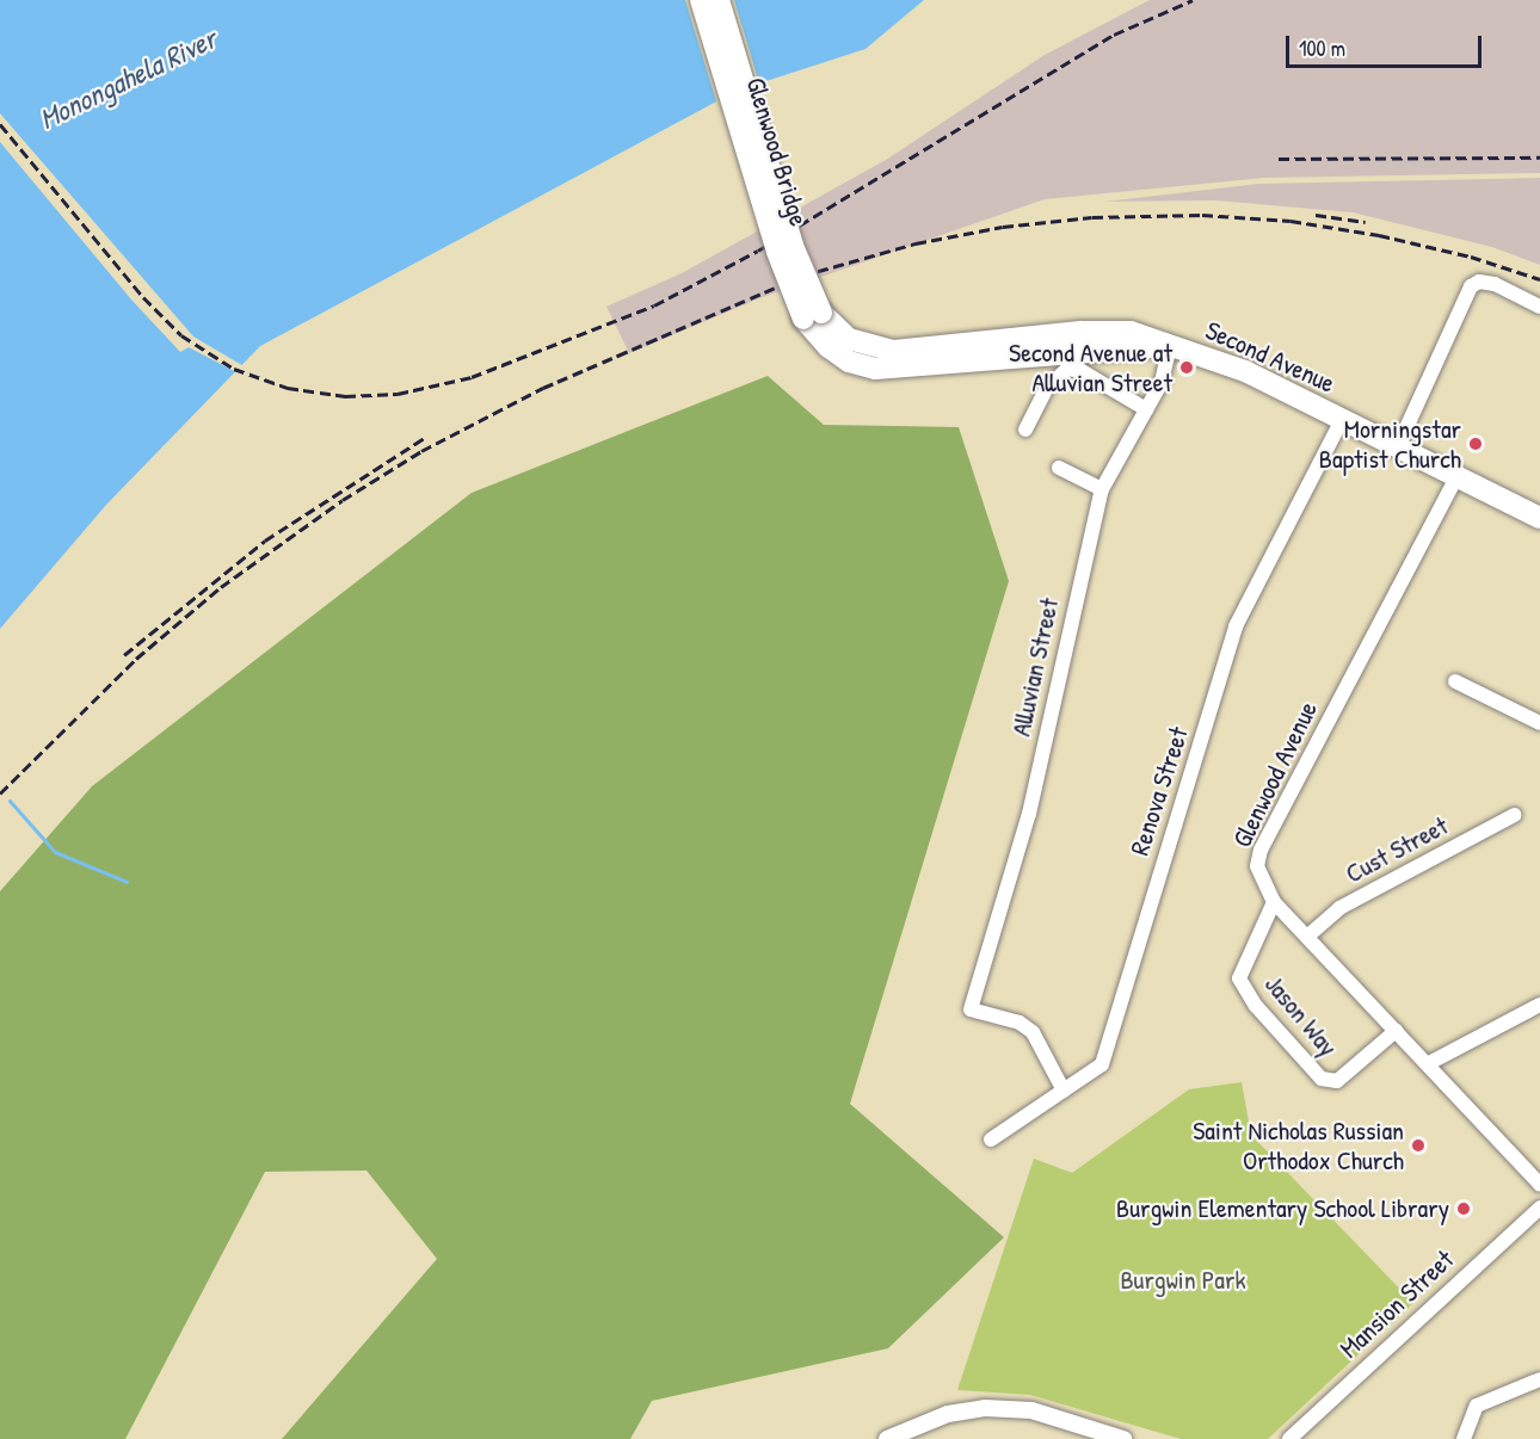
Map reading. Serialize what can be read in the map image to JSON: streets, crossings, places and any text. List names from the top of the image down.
{
  "streets": {
    "main road": ["Glenwood Bridge", "Second Avenue"],
    "street": [
      "Alluvian Street",
      "Glenwood Avenue",
      "Renova Street",
      "Cust Street",
      "Jason Way",
      "Mansion Street"
    ]
  },
  "crossings": [
    ["Glenwood Bridge", "Second Avenue"],
    ["Second Avenue", "Alluvian Street"],
    ["Second Avenue", "Glenwood Avenue"],
    ["Second Avenue", "Renova Street"],
    ["Alluvian Street", "Renova Street"],
    ["Glenwood Avenue", "Cust Street"],
    ["Glenwood Avenue", "Jason Way"]
  ],
  "water": ["Monongahela River"],
  "parks": ["Burgwin Park"],
  "places": [
    "Second Avenue at Alluvian Street",
    "Morningstar Baptist Church",
    "Saint Nicholas Russian Orthodox Church",
    "Burgwin Elementary School Library"
  ],
  "scale_bar": "100 m"
}
